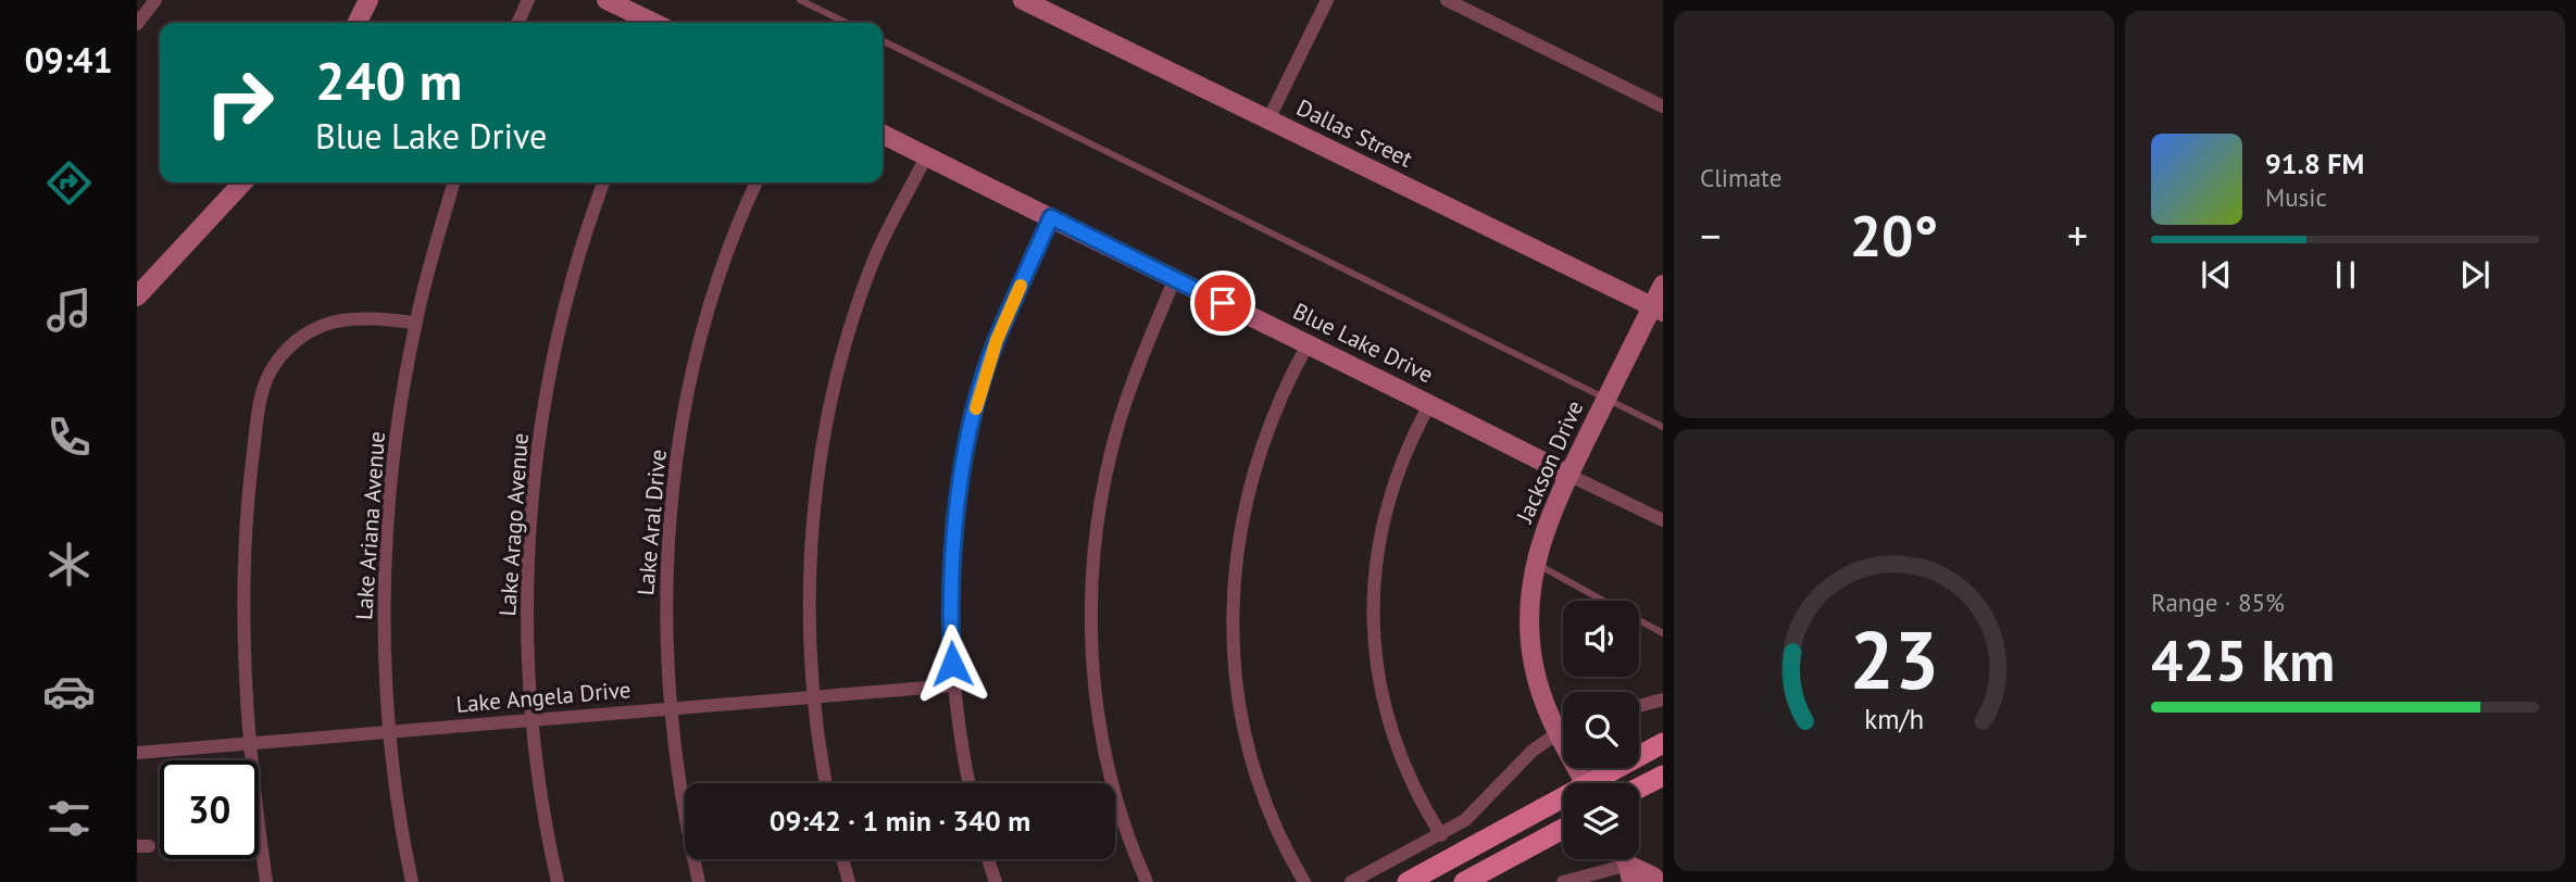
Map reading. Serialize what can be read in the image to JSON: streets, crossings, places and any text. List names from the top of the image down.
{
  "streets": {
    "street": [
      "Dallas Street",
      "Blue Lake Drive",
      "Jackson Drive",
      "Lake Aral Drive",
      "Lake Arago Avenue",
      "Lake Ariana Avenue",
      "Lake Angela Drive"
    ]
  },
  "crossings": [
    ["Dallas Street", "Jackson Drive"],
    ["Blue Lake Drive", "Jackson Drive"],
    ["Lake Aral Drive", "Lake Angela Drive"],
    ["Lake Arago Avenue", "Lake Angela Drive"],
    ["Lake Ariana Avenue", "Lake Angela Drive"]
  ],
  "page": {
    "tabs": "09:41",
    "tile": [
      "Climate",
      ["Range · 85%", "425 km"]
    ],
    "turn": ["240 m", "Blue Lake Drive"],
    "song": ["91.8 FM", "Music"],
    "heat": ["−", "20°", "+"],
    "limit": "30",
    "trip": "09:42 · 1 min · 340 m",
    "gauge": ["23", "km/h"]
  }
}
